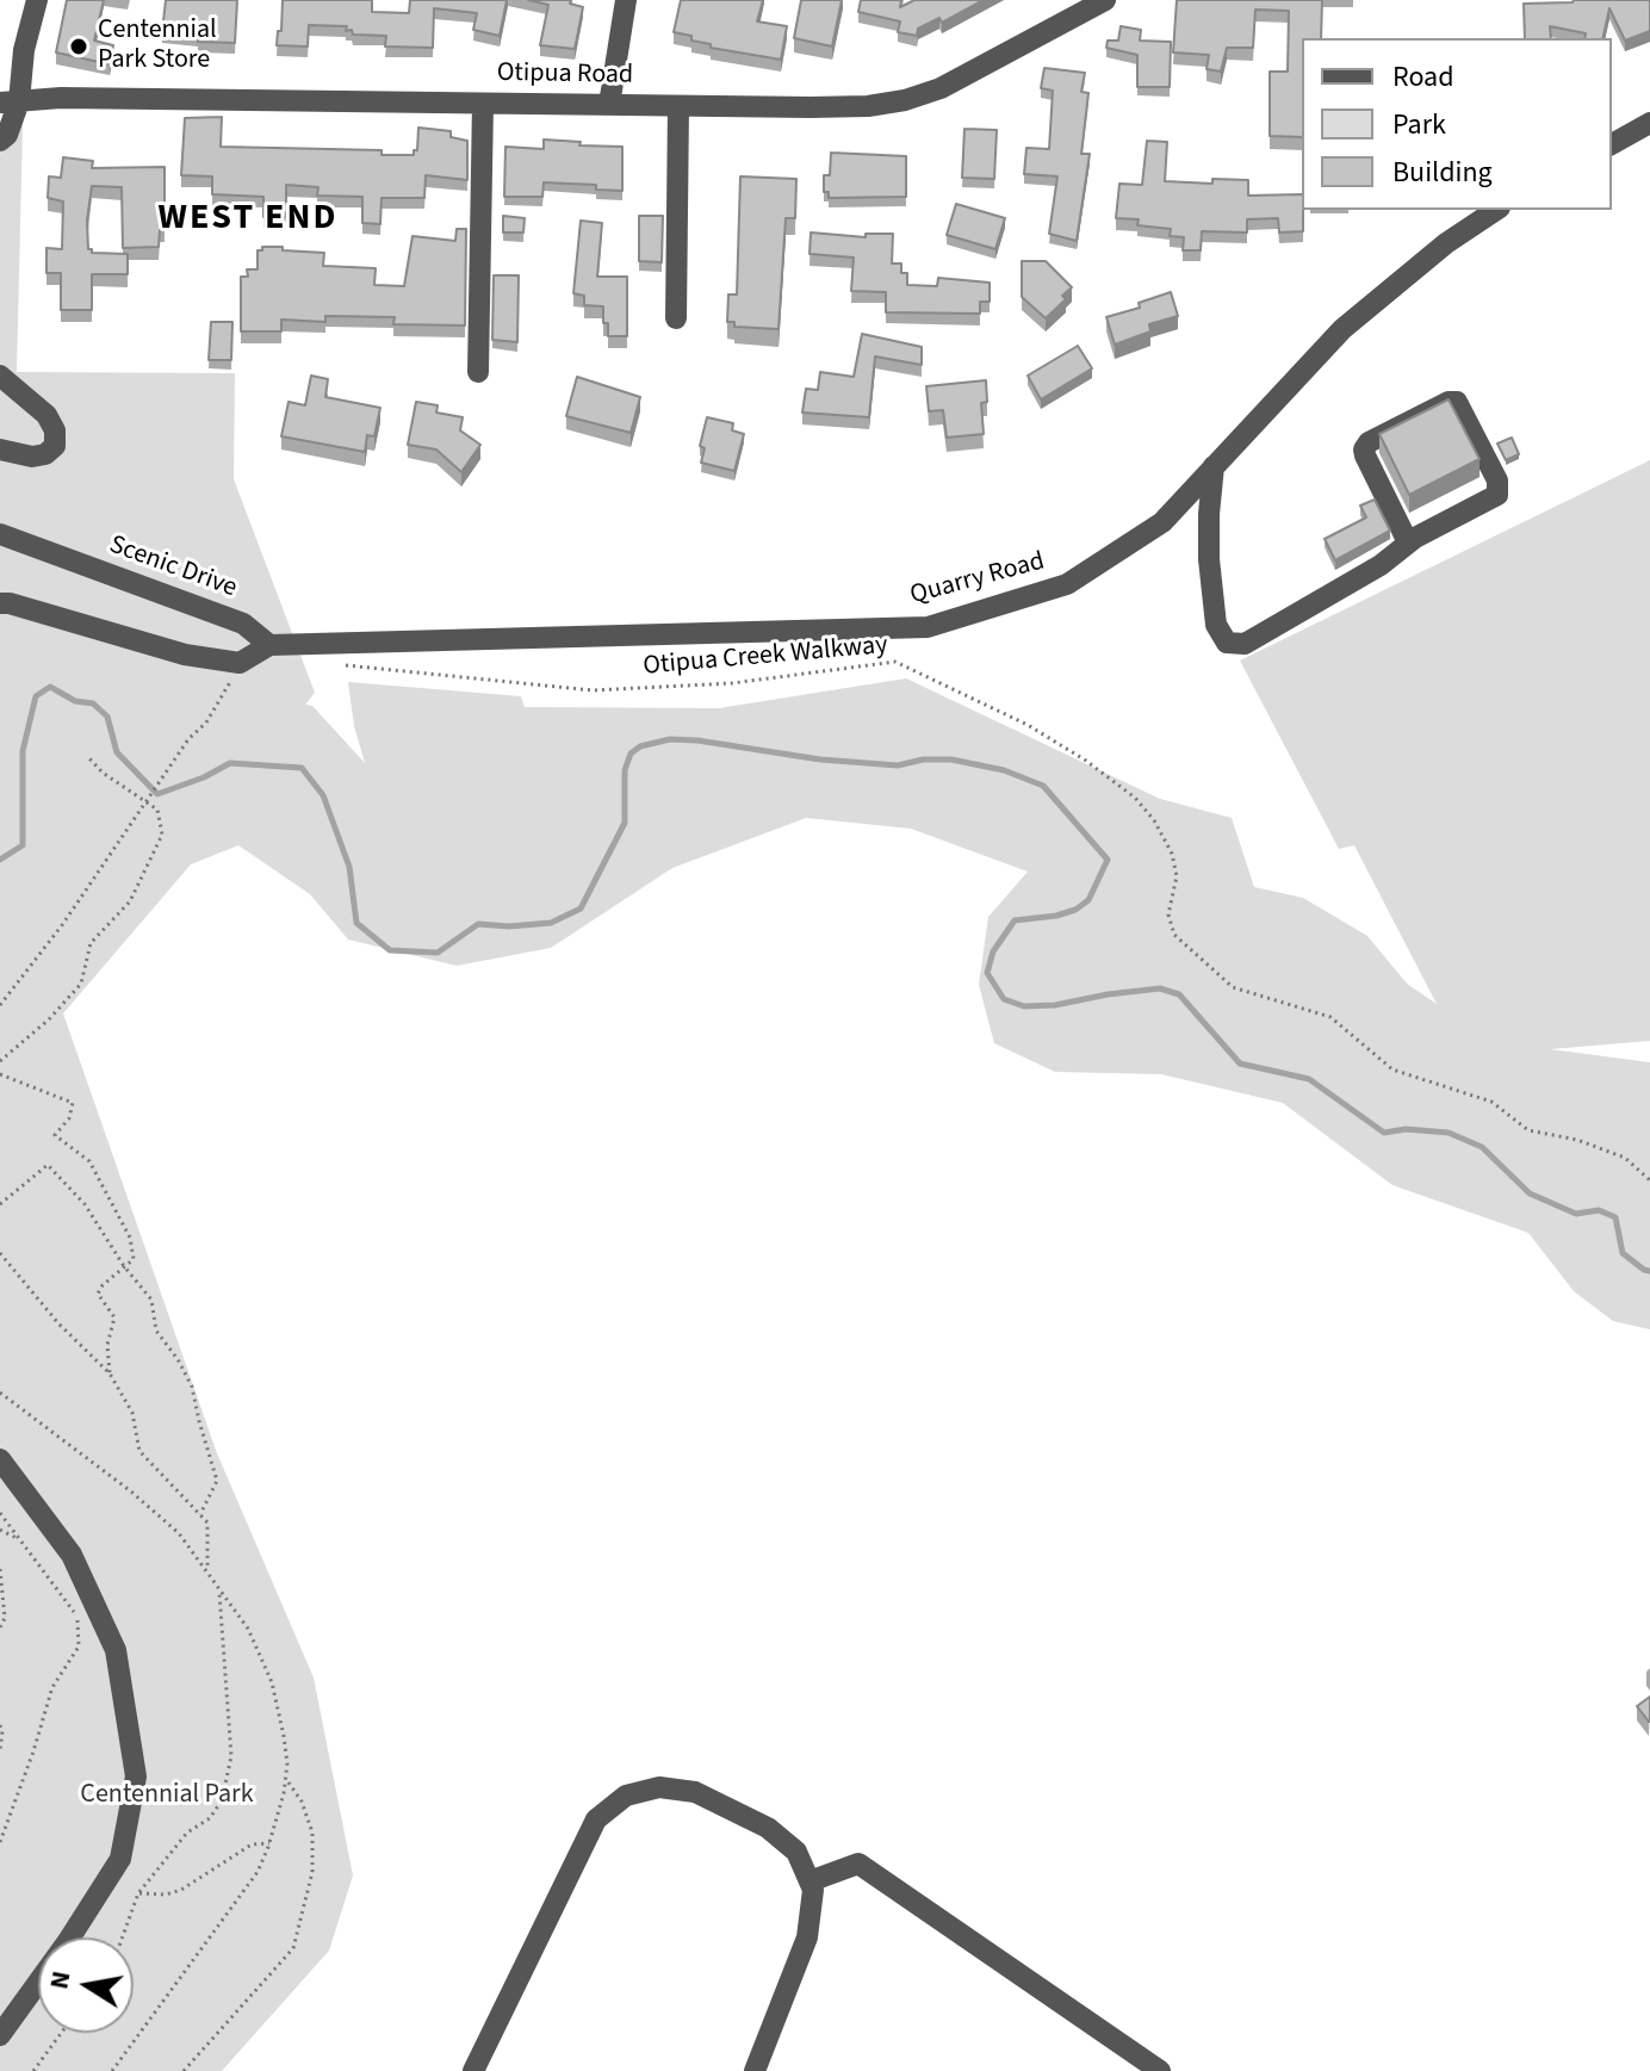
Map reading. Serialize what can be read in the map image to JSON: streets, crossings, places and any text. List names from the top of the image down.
{
  "streets": {
    "street": ["Otipua Road", "Scenic Drive", "Quarry Road"],
    "path": ["Otipua Creek Walkway"]
  },
  "crossings": [
    ["Scenic Drive", "Quarry Road"]
  ],
  "districts": ["WEST END"],
  "parks": ["Centennial Park"],
  "places": ["Centennial Park Store"],
  "legend": ["Road", "Park", "Building"],
  "north": "left"
}
